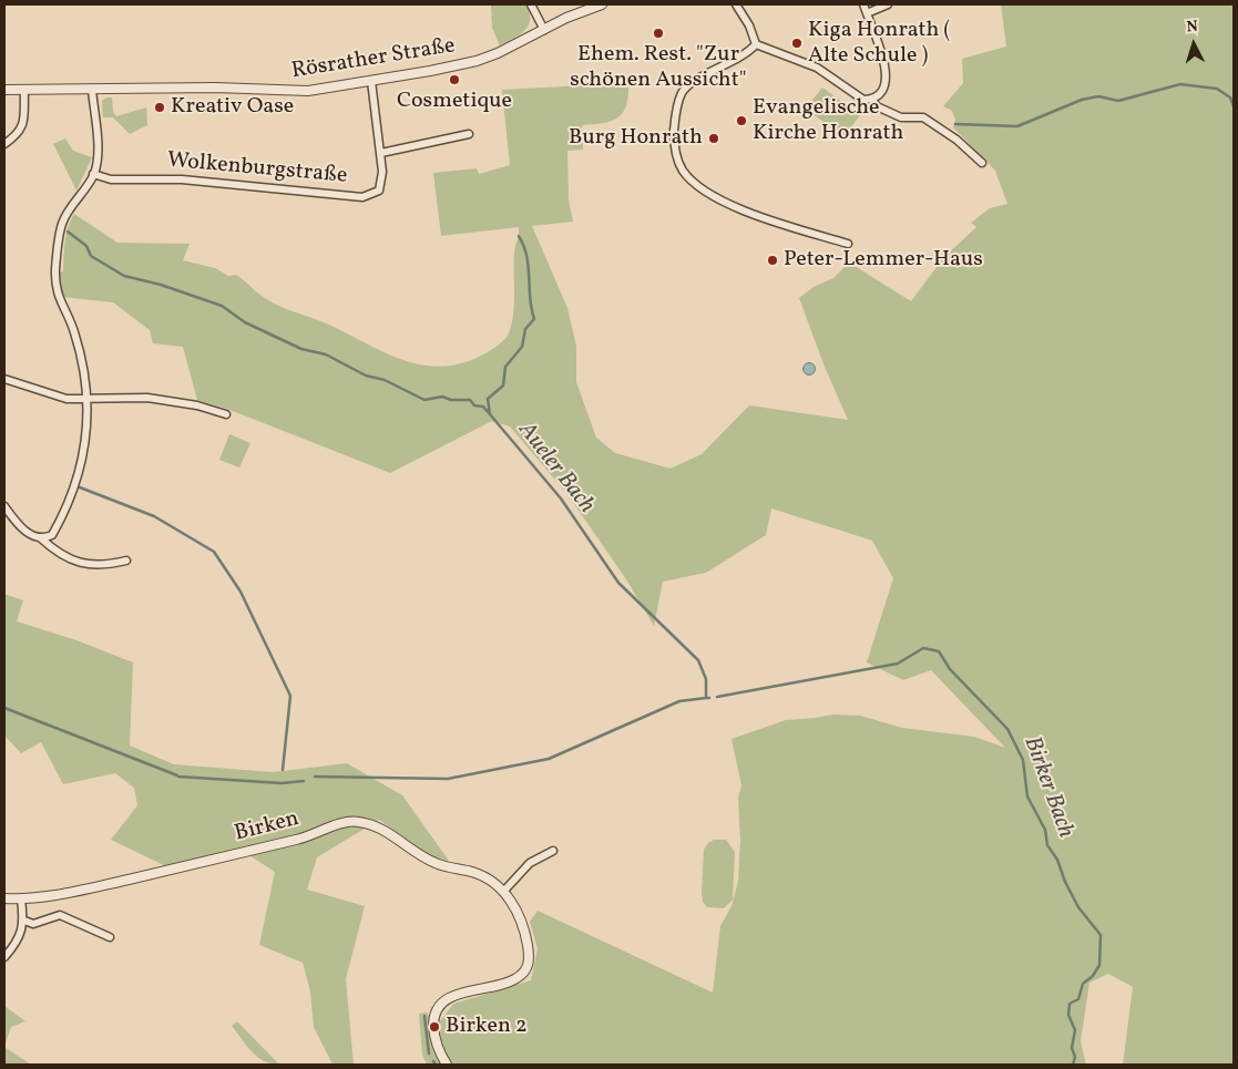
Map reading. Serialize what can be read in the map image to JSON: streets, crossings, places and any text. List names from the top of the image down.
{
  "streets": {
    "street": ["Rösrather Straße", "Wolkenburgstraße", "Birken"]
  },
  "crossings": [
    ["Rösrather Straße", "Wolkenburgstraße"]
  ],
  "water": ["Aueler Bach", "Birker Bach"],
  "places": [
    "Ehem. Rest. \"Zur schönen Aussicht\"",
    "Kiga Honrath ( Alte Schule )",
    "Cosmetique",
    "Kreativ Oase",
    "Evangelische Kirche Honrath",
    "Burg Honrath",
    "Peter-Lemmer-Haus",
    "Birken 2"
  ],
  "north": "top"
}
